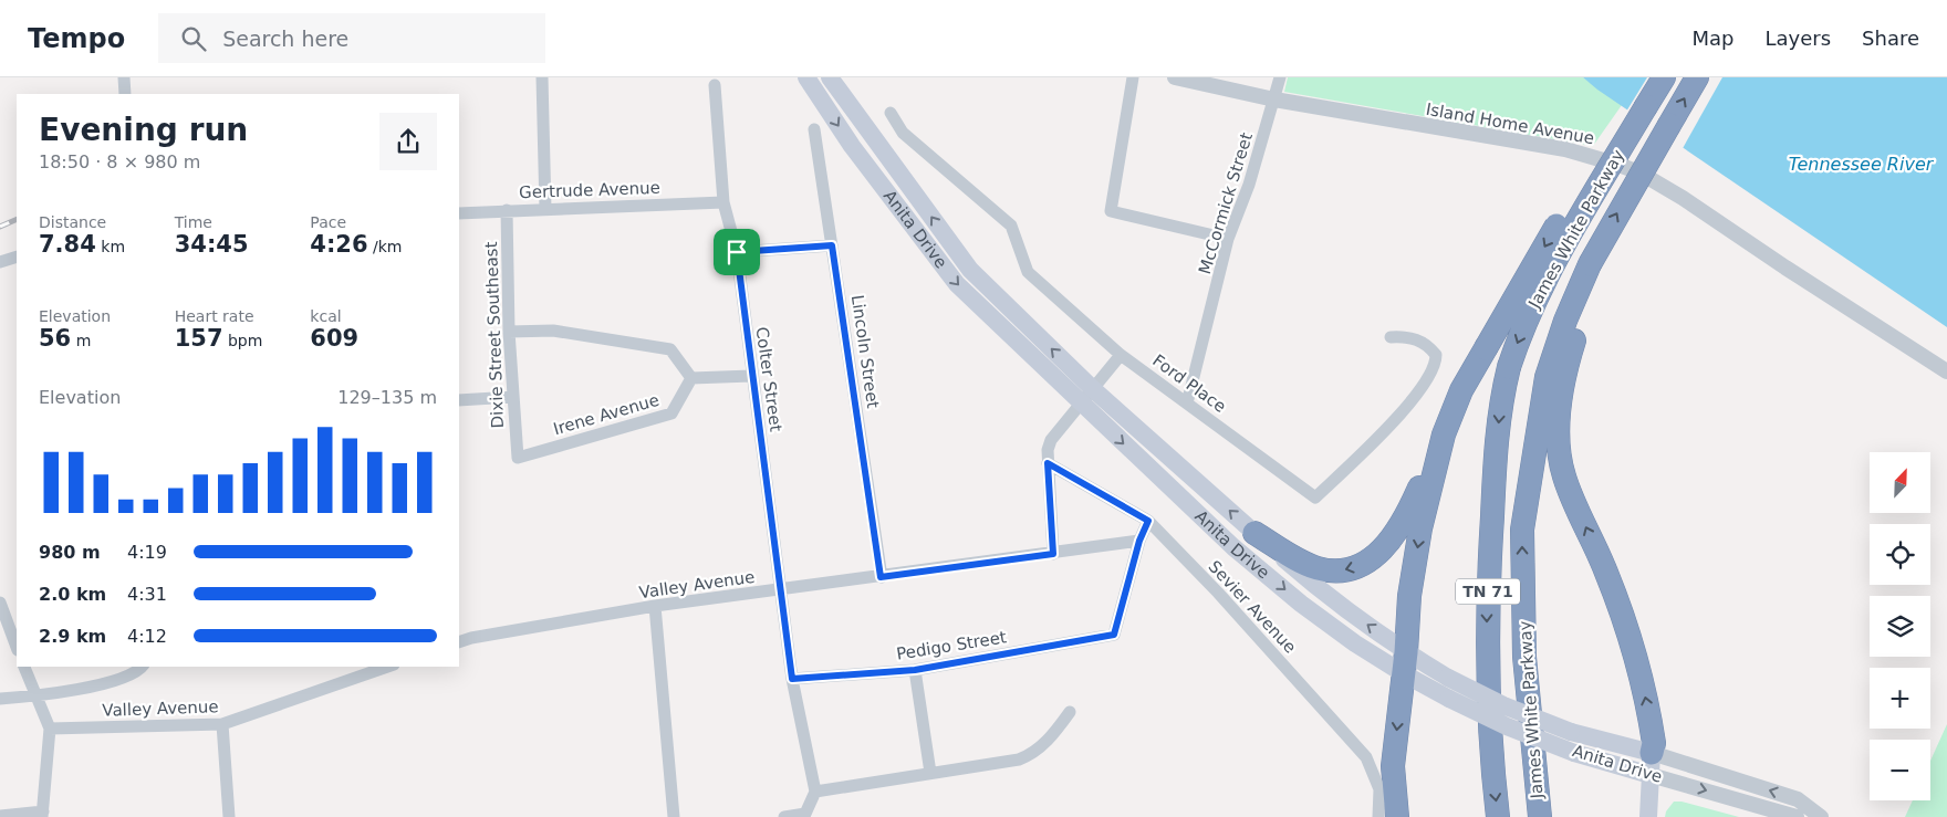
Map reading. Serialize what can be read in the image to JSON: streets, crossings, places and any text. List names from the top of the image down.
{
  "streets": {
    "highway": ["James White Parkway", "TN 71"],
    "main road": ["Anita Drive"],
    "street": [
      "Island Home Avenue",
      "Gertrude Avenue",
      "McCormick Street",
      "Dixie Street Southeast",
      "Lincoln Street",
      "Colter Street",
      "Ford Place",
      "Irene Avenue",
      "Valley Avenue",
      "Sevier Avenue",
      "Pedigo Street"
    ]
  },
  "crossings": [
    ["Island Home Avenue", "McCormick Street"],
    ["Gertrude Avenue", "Dixie Street Southeast"],
    ["Gertrude Avenue", "Colter Street"],
    ["McCormick Street", "Ford Place"],
    ["Dixie Street Southeast", "Irene Avenue"],
    ["Lincoln Street", "Valley Avenue"],
    ["Colter Street", "Valley Avenue"],
    ["Colter Street", "Pedigo Street"],
    ["Valley Avenue", "Pedigo Street"]
  ],
  "water": ["Tennessee River"],
  "north": "top right",
  "page": {
    "header": "Tempo",
    "search": "Search here",
    "nav": ["Map", "Layers", "Share"],
    "heading": ["Evening run", "18:50 · 8 × 980 m"],
    "stats": [
      ["Distance", "7.84 km"],
      ["Time", "34:45"],
      ["Pace", "4:26 /km"],
      ["Elevation", "56 m"],
      ["Heart rate", "157 bpm"],
      ["kcal", "609"]
    ],
    "chart": ["Elevation", "129–135 m"],
    "map_buttons": ["+", "−"],
    "list": [
      {
        "name": "980 m",
        "note": "4:19"
      },
      {
        "name": "2.0 km",
        "note": "4:31"
      },
      {
        "name": "2.9 km",
        "note": "4:12"
      }
    ]
  }
}
